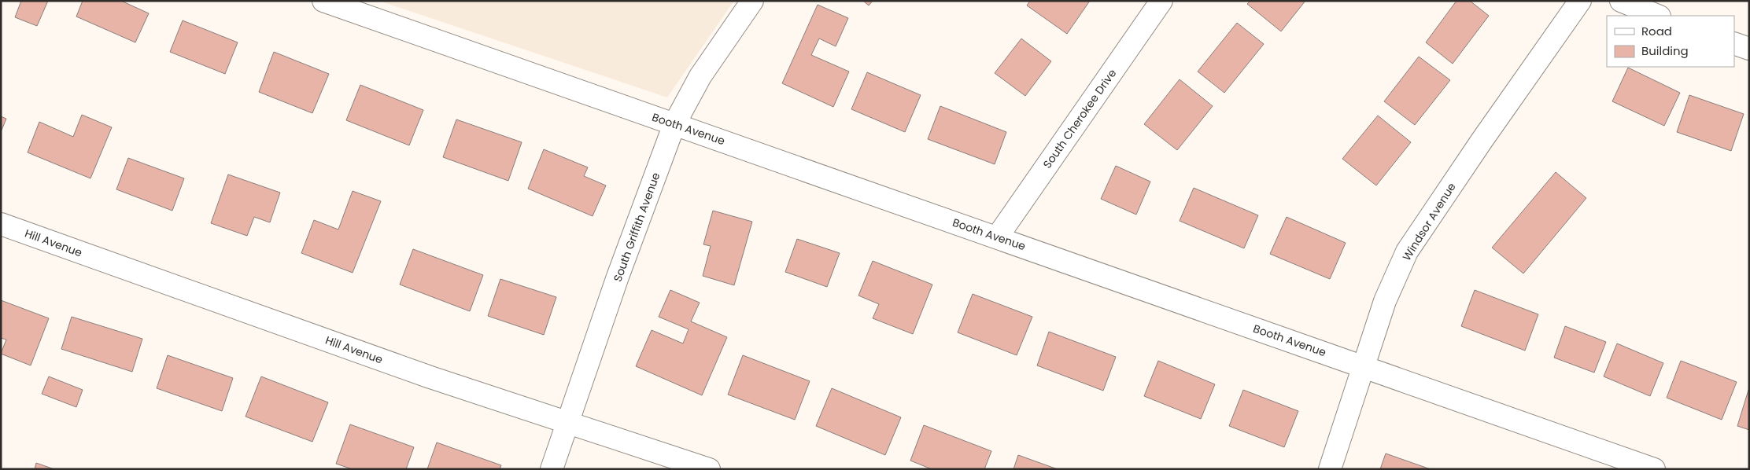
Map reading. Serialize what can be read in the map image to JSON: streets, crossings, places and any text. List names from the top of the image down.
{
  "streets": {
    "street": [
      "South Cherokee Drive",
      "Booth Avenue",
      "Windsor Avenue",
      "South Griffith Avenue",
      "Hill Avenue"
    ]
  },
  "crossings": [
    ["South Cherokee Drive", "Booth Avenue"],
    ["Booth Avenue", "Windsor Avenue"],
    ["Booth Avenue", "South Griffith Avenue"],
    ["South Griffith Avenue", "Hill Avenue"]
  ],
  "legend": ["Road", "Building"]
}
